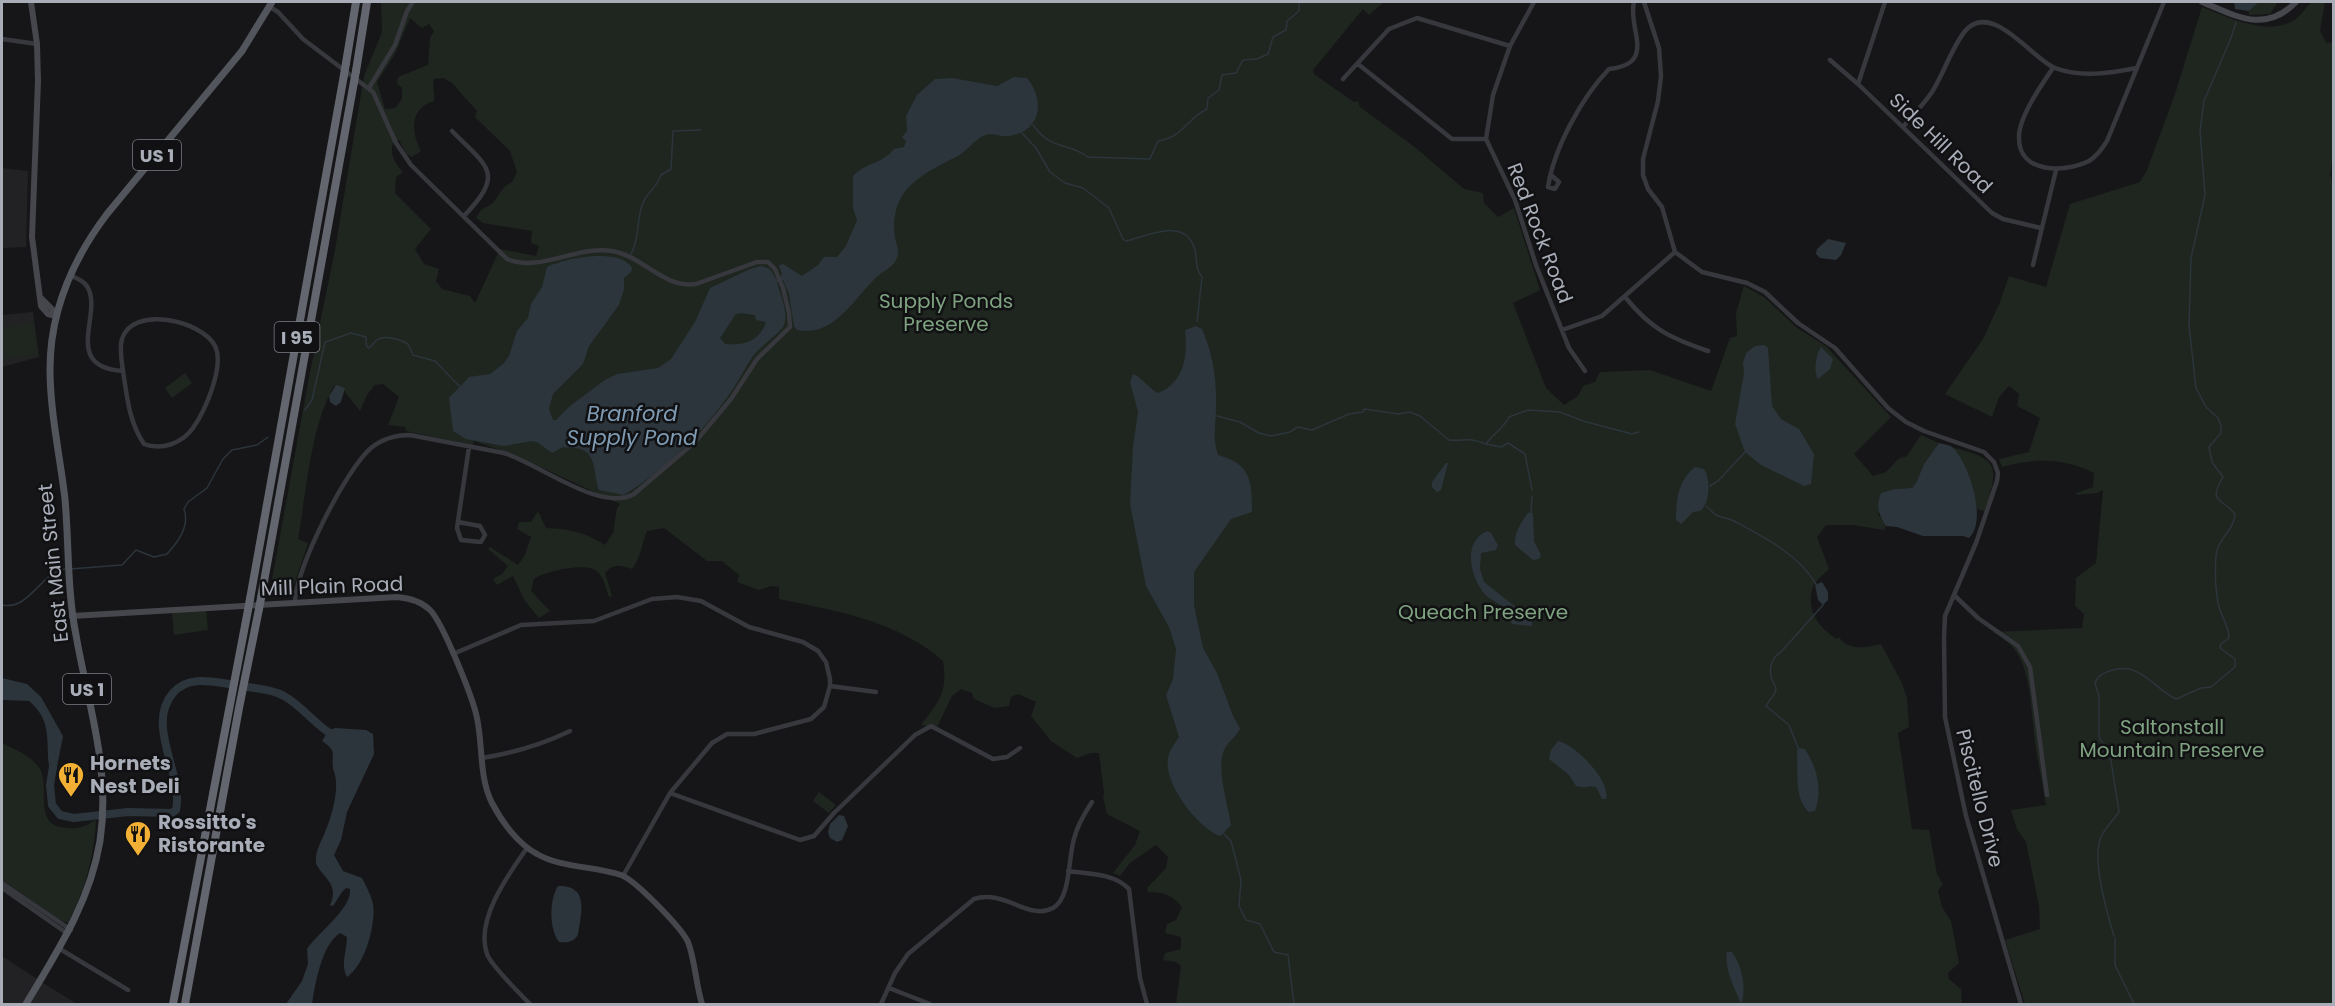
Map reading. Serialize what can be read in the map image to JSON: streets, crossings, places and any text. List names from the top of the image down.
{
  "streets": {
    "highway": ["I 95"],
    "main road": ["US 1", "East Main Street"],
    "street": [
      "Side Hill Road",
      "Red Rock Road",
      "Mill Plain Road",
      "Piscitello Drive"
    ]
  },
  "crossings": [
    ["US 1", "East Main Street"],
    ["East Main Street", "Mill Plain Road"]
  ],
  "water": ["Branford Supply Pond"],
  "parks": ["Supply Ponds Preserve", "Queach Preserve", "Saltonstall Mountain Preserve"],
  "places": {
    "restaurant": ["Hornets Nest Deli", "Rossitto's Ristorante"]
  }
}
